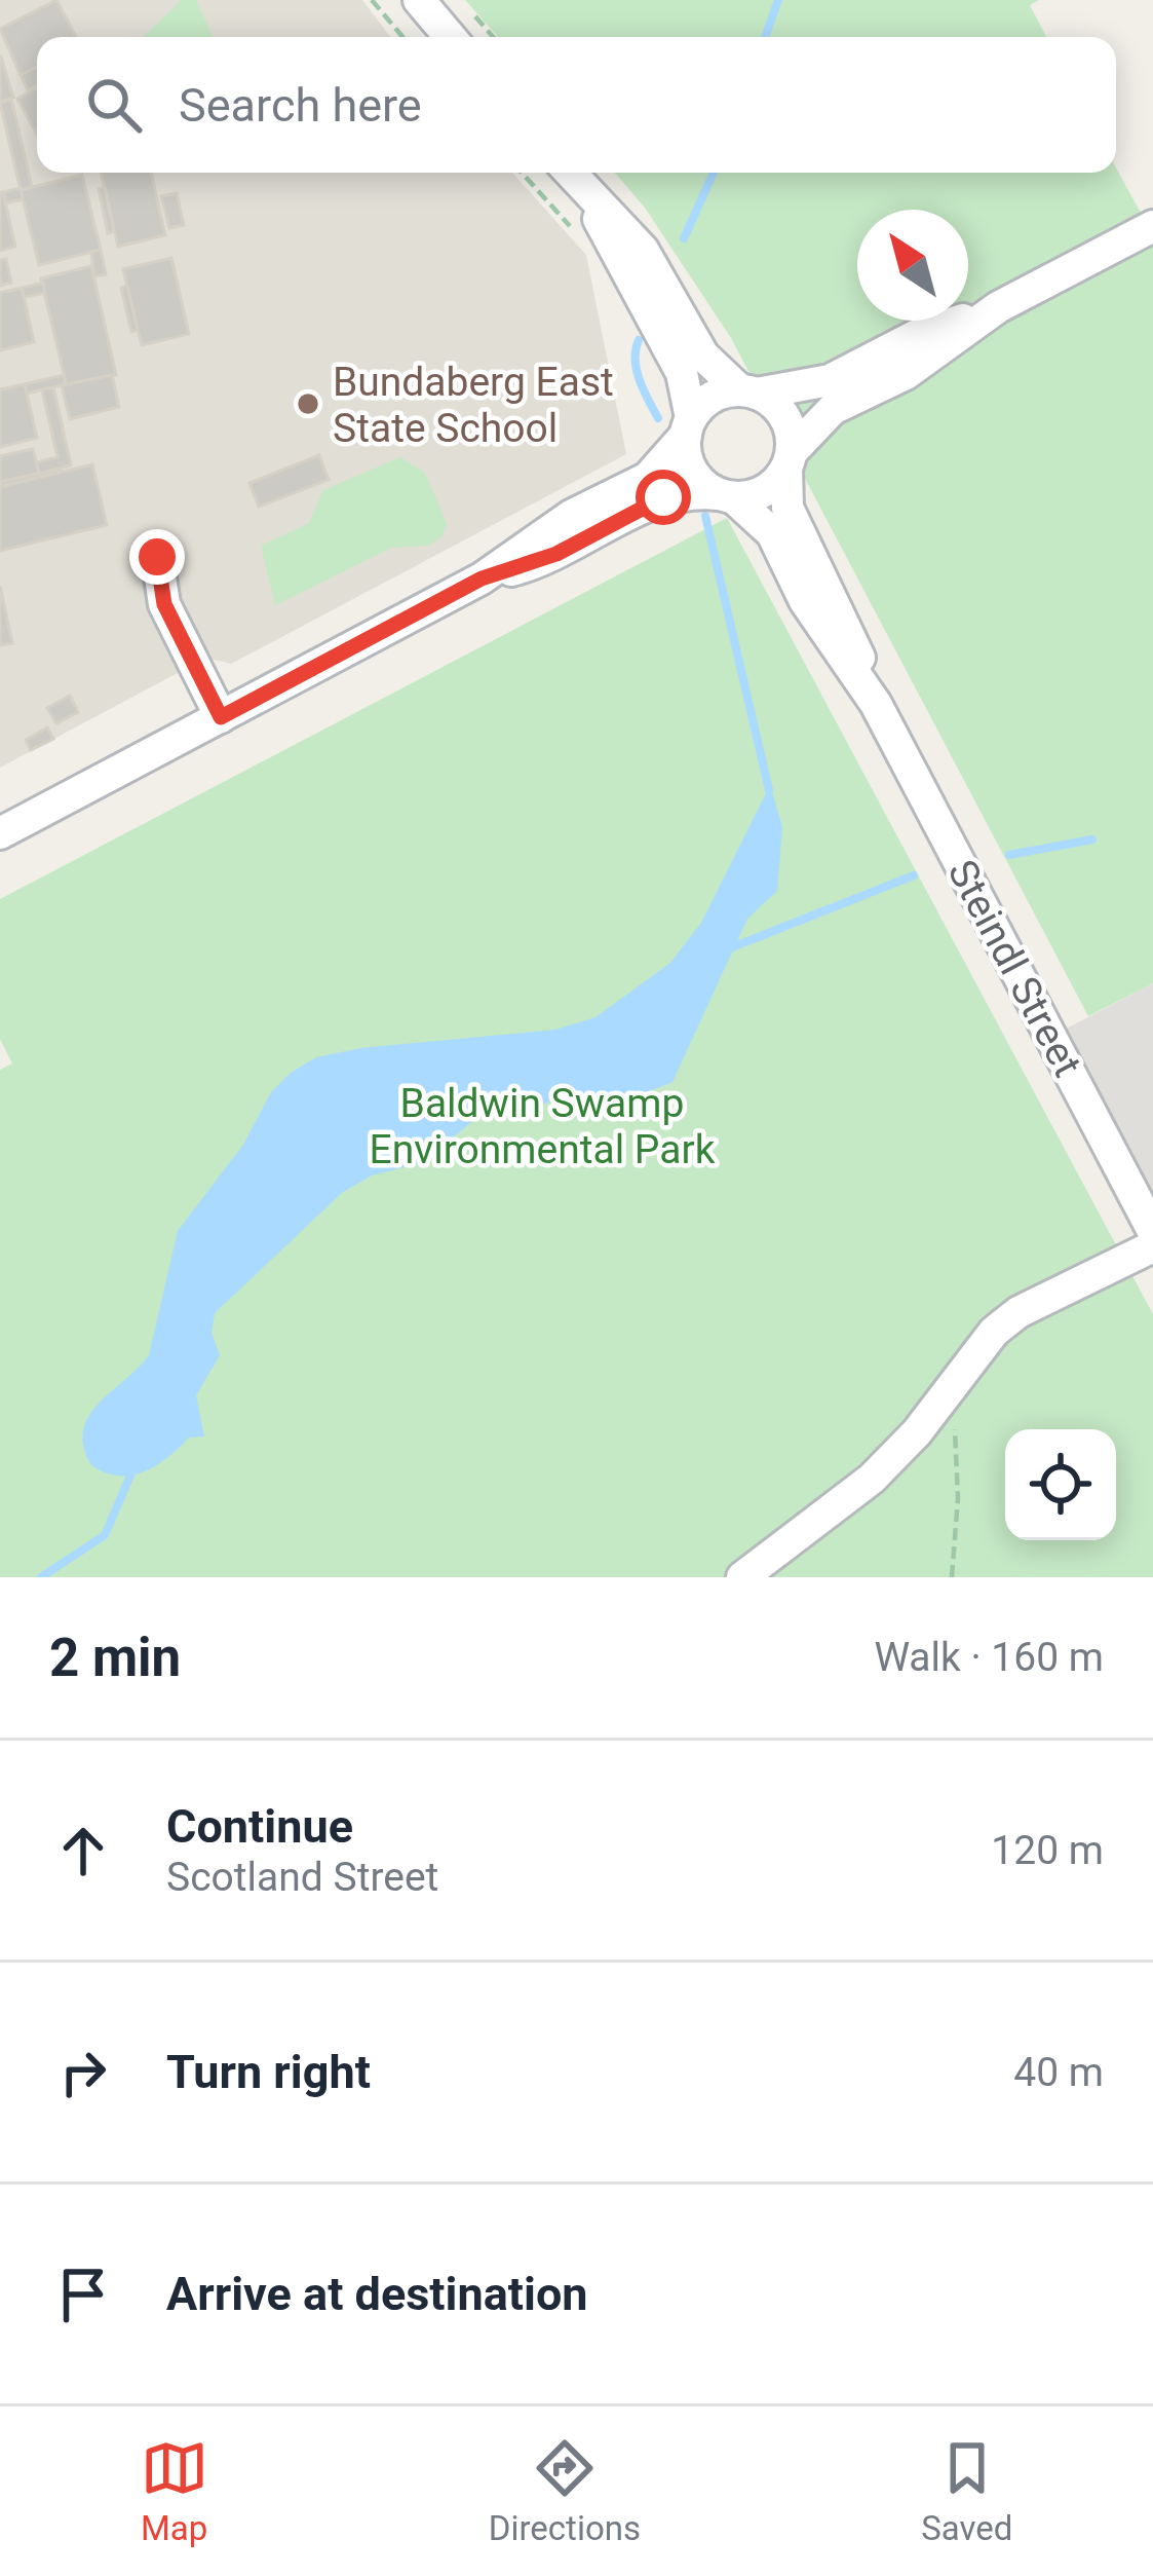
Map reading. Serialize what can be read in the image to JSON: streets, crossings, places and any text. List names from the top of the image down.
{
  "streets": {
    "street": ["Steindl Street"]
  },
  "parks": ["Baldwin Swamp Environmental Park"],
  "places": ["Bundaberg East State School"],
  "north": "top left",
  "page": {
    "search": "Search here",
    "heading": ["2 min", "Walk · 160 m"],
    "list": [
      ["Continue", "Scotland Street", "120 m"],
      ["Turn right", "40 m"],
      "Arrive at destination"
    ],
    "nav": ["Map", "Directions", "Saved"]
  }
}
